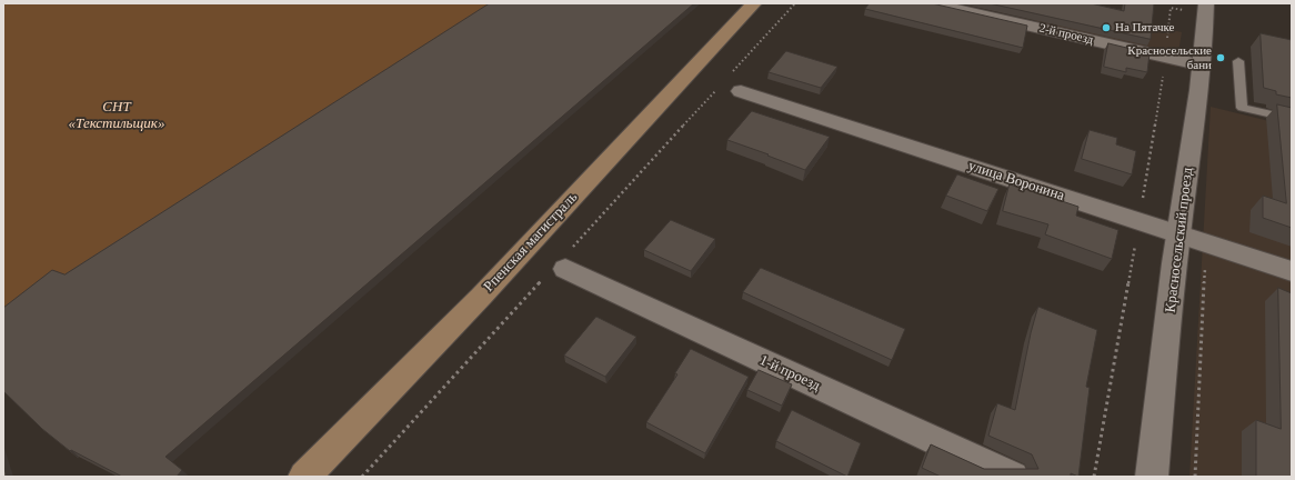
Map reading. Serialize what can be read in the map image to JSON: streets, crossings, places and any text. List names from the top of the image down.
{
  "streets": {
    "main road": ["Рпенская магистраль"],
    "street": [
      "2-й проезд",
      "улица Воронина",
      "Красносельский проезд",
      "1-й проезд"
    ]
  },
  "crossings": [
    ["2-й проезд", "Красносельский проезд"],
    ["улица Воронина", "Красносельский проезд"]
  ],
  "parks": ["СНТ «Текстильщик»"],
  "places": ["На Пятачке", "Красносельские бани"]
}
